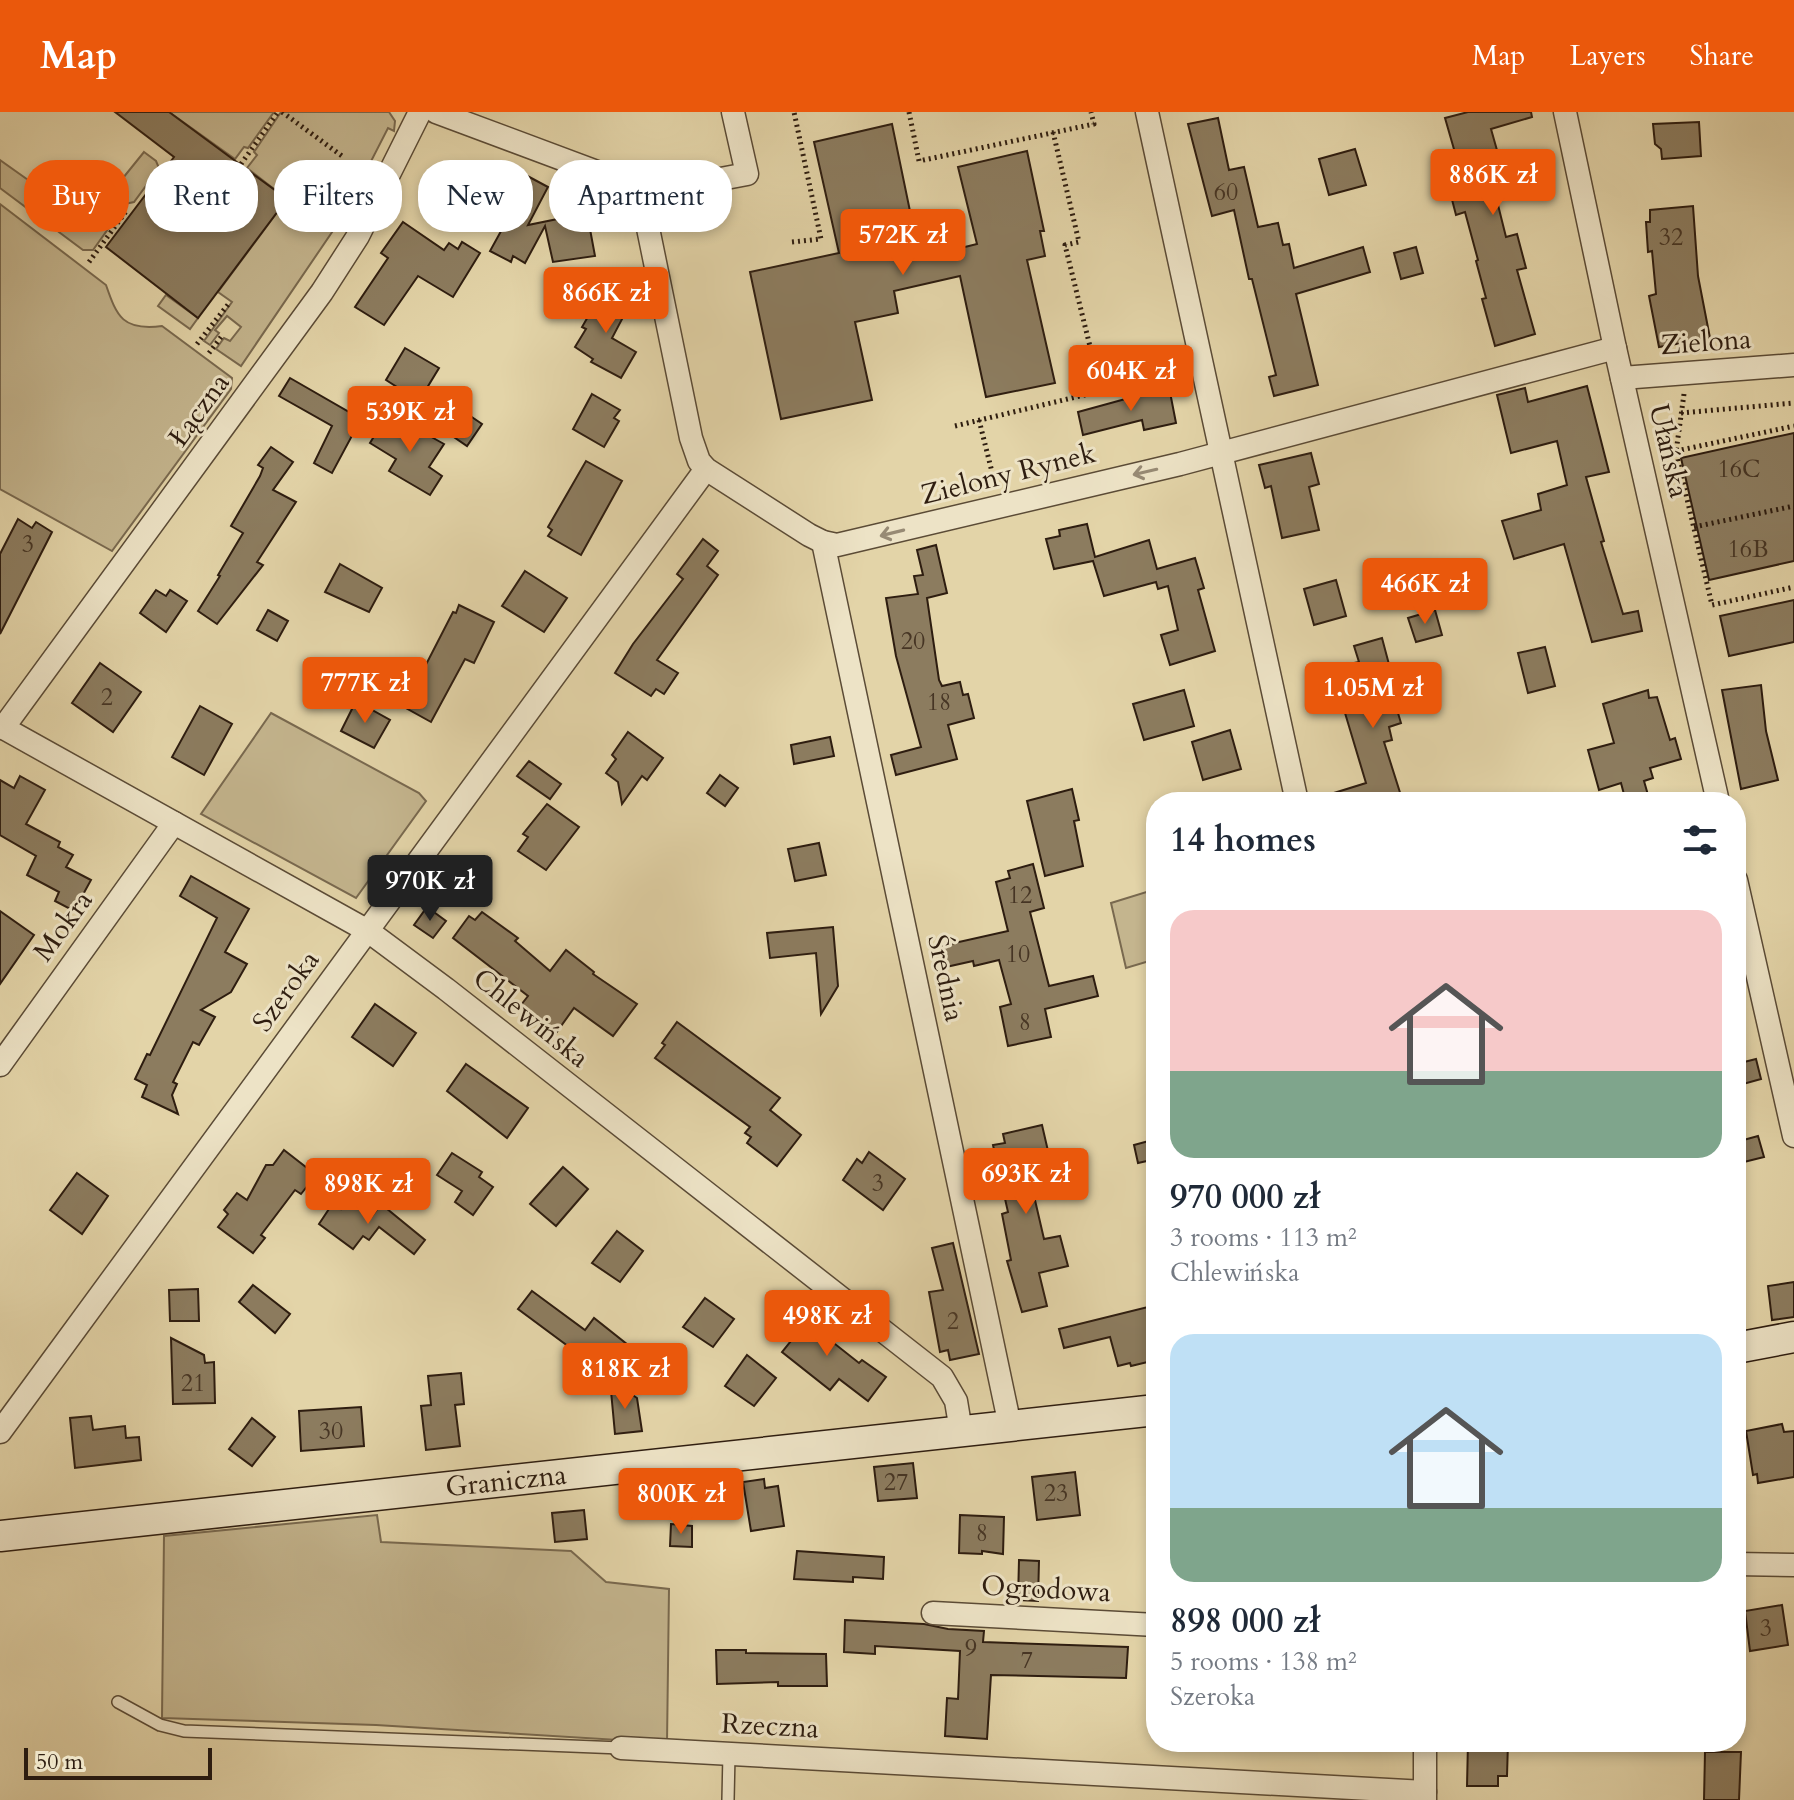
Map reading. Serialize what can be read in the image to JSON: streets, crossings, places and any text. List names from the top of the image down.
{
  "streets": {
    "street": [
      "Zielona",
      "Łączna",
      "Ułańska",
      "Zielony Rynek",
      "Mokra",
      "Średnia",
      "Szeroka",
      "Chlewińska",
      "Graniczna",
      "Ogrodowa",
      "Rzeczna"
    ]
  },
  "crossings": [
    ["Zielona", "Ułańska"],
    ["Łączna", "Chlewińska"],
    ["Ułańska", "Zielony Rynek"],
    ["Zielony Rynek", "Średnia"],
    ["Mokra", "Chlewińska"],
    ["Średnia", "Graniczna"],
    ["Szeroka", "Chlewińska"],
    ["Chlewińska", "Graniczna"]
  ],
  "one_way": ["Zielony Rynek"],
  "house_numbers": [
    "60",
    "32",
    "16C",
    "3",
    "16B",
    "20",
    "2",
    "18",
    "12",
    "10",
    "8",
    "3",
    "2",
    "21",
    "30",
    "27",
    "23",
    "8",
    "3",
    "9",
    "7"
  ],
  "scale_bar": "50 m",
  "page": {
    "header": "Map",
    "nav": ["Map", "Layers", "Share"],
    "price": [
      "886K zł",
      "572K zł",
      "866K zł",
      "604K zł",
      "539K zł",
      "466K zł",
      "777K zł",
      "1.05M zł",
      "970K zł",
      "693K zł",
      "898K zł",
      "498K zł",
      "818K zł",
      "800K zł"
    ],
    "chip": [
      "Buy",
      "Rent",
      "Filters",
      "New",
      "Apartment"
    ],
    "heading": "14 homes",
    "list": [
      {
        "name": "970 000 zł",
        "note": "3 rooms · 113 m² · Chlewińska"
      },
      {
        "name": "898 000 zł",
        "note": "5 rooms · 138 m² · Szeroka"
      }
    ],
    "scale": "50 m"
  }
}
